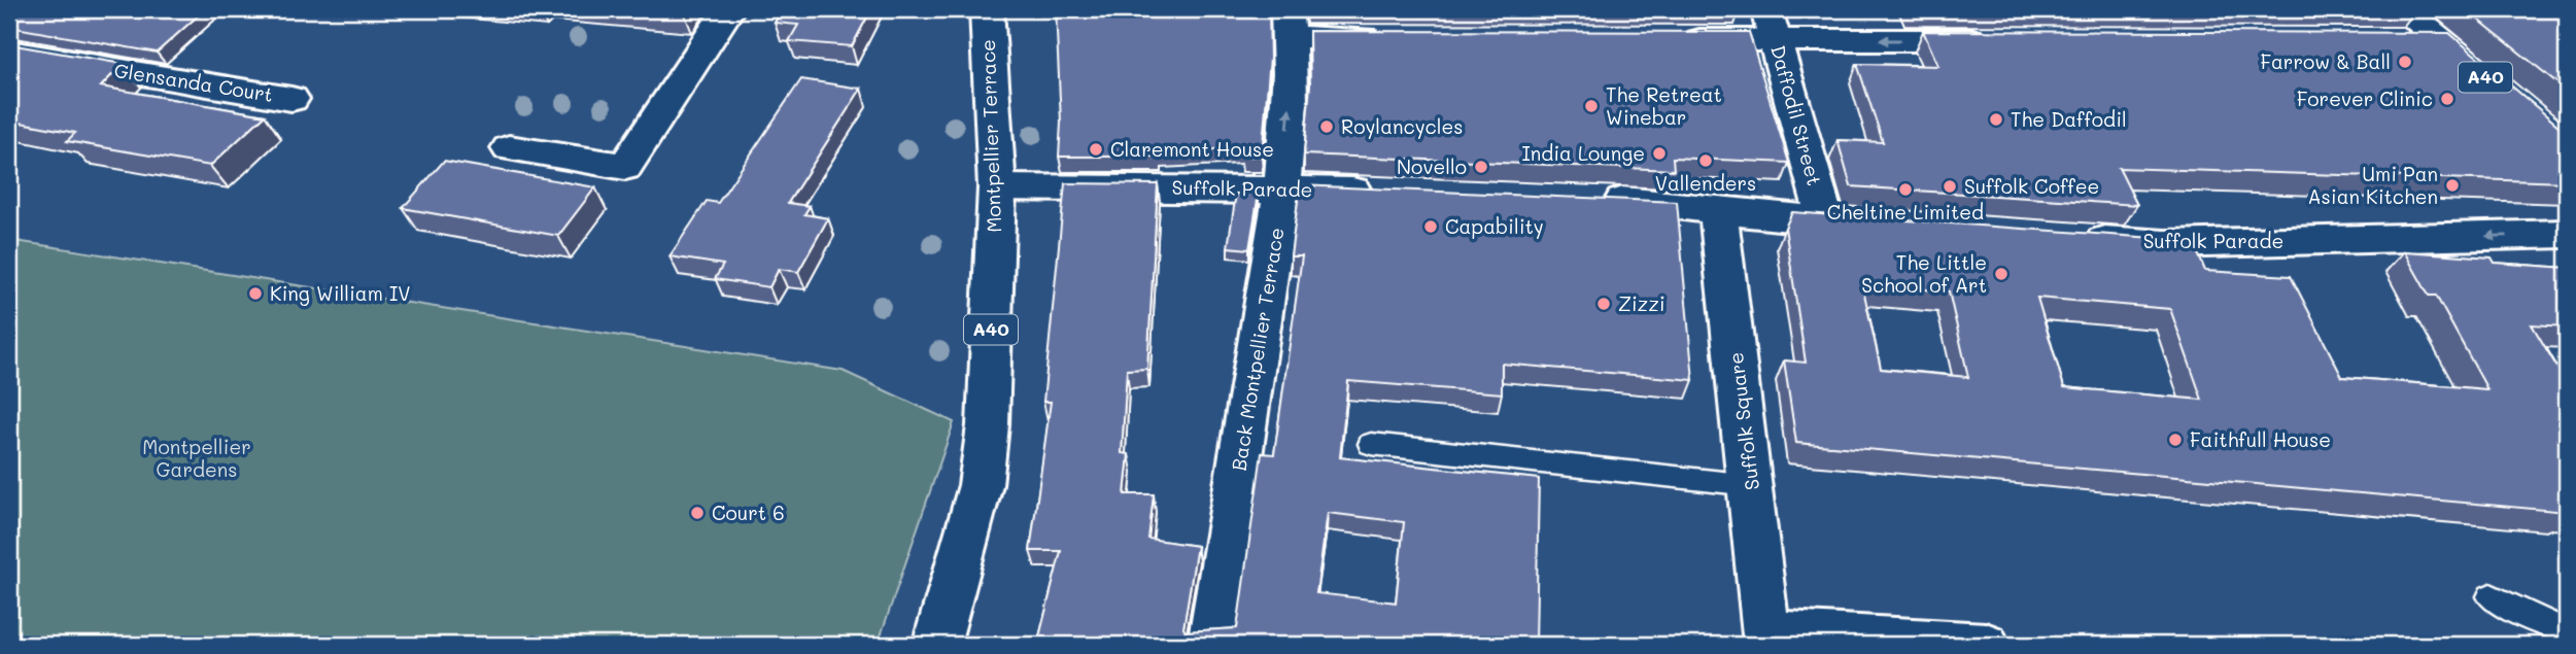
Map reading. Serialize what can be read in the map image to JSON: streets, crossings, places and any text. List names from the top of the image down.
{
  "streets": {
    "main road": [
      "A40",
      "Glensanda Court",
      "Daffodil Street",
      "Montpellier Terrace",
      "Suffolk Parade",
      "Back Montpellier Terrace",
      "Suffolk Square"
    ]
  },
  "crossings": [
    ["Montpellier Terrace", "Suffolk Parade"],
    ["Suffolk Parade", "Back Montpellier Terrace"]
  ],
  "one_way": ["Suffolk Parade"],
  "parks": ["Montpellier Gardens"],
  "places": [
    "Farrow & Ball",
    "Forever Clinic",
    "The Retreat Winebar",
    "The Daffodil",
    "Roylancycles",
    "Claremont House",
    "India Lounge",
    "Vallenders",
    "Novello",
    "Umi Pan Asian Kitchen",
    "Suffolk Coffee",
    "Cheltine Limited",
    "Capability",
    "The Little School of Art",
    "King William IV",
    "Zizzi",
    "Faithfull House",
    "Court 6"
  ]
}
